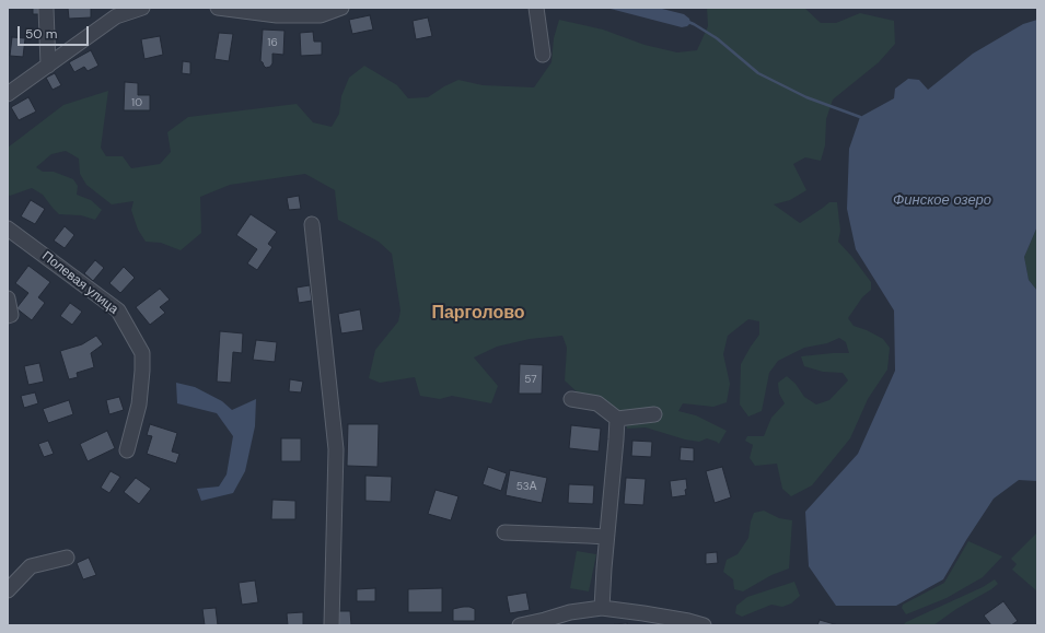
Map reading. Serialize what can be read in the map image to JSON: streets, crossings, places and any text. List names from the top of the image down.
{
  "streets": {
    "street": ["Полевая улица"]
  },
  "districts": ["Парголово"],
  "water": ["Финское озеро"],
  "house_numbers": [
    "16",
    "10",
    "57",
    "53А"
  ],
  "scale_bar": "50 m"
}
